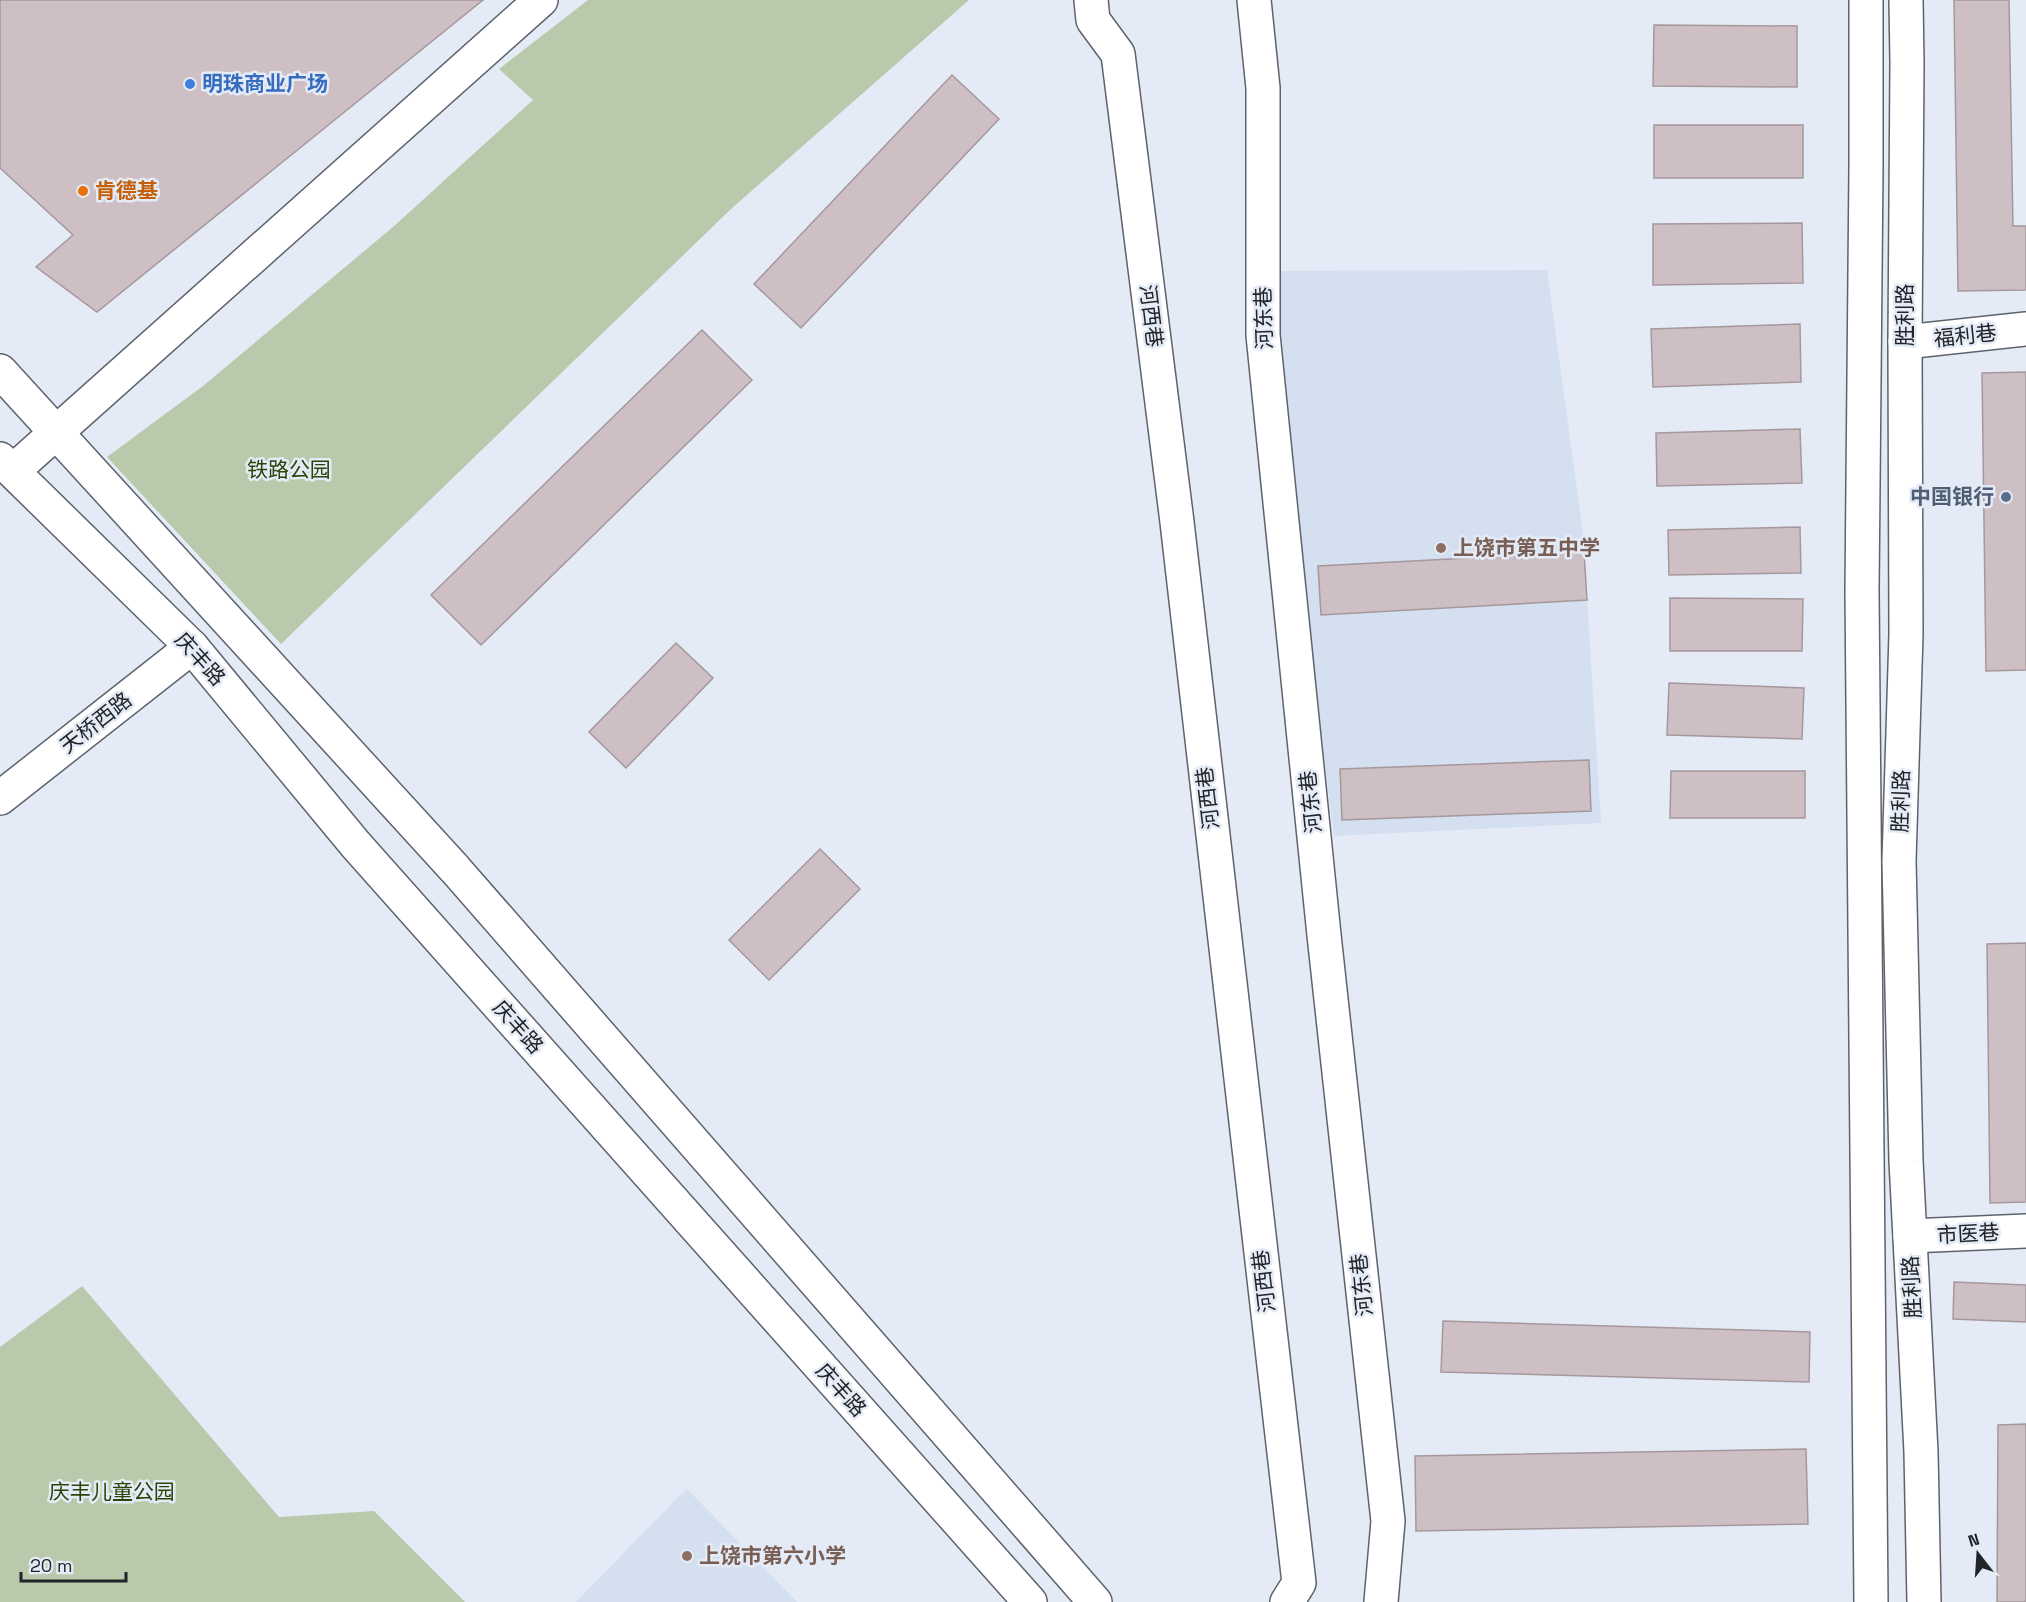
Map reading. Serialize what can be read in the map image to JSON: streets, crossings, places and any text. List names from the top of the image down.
{
  "streets": {
    "main road": [
      "胜利路",
      "河西巷",
      "河东巷",
      "福利巷",
      "庆丰路",
      "天桥西路",
      "市医巷"
    ]
  },
  "crossings": [
    ["胜利路", "福利巷"],
    ["胜利路", "市医巷"],
    ["庆丰路", "天桥西路"]
  ],
  "parks": ["铁路公园", "庆丰儿童公园"],
  "places": [
    "明珠商业广场",
    "肯德基",
    "中国银行",
    "上饶市第五中学",
    "上饶市第六小学"
  ],
  "scale_bar": "20 m",
  "north": "top"
}
